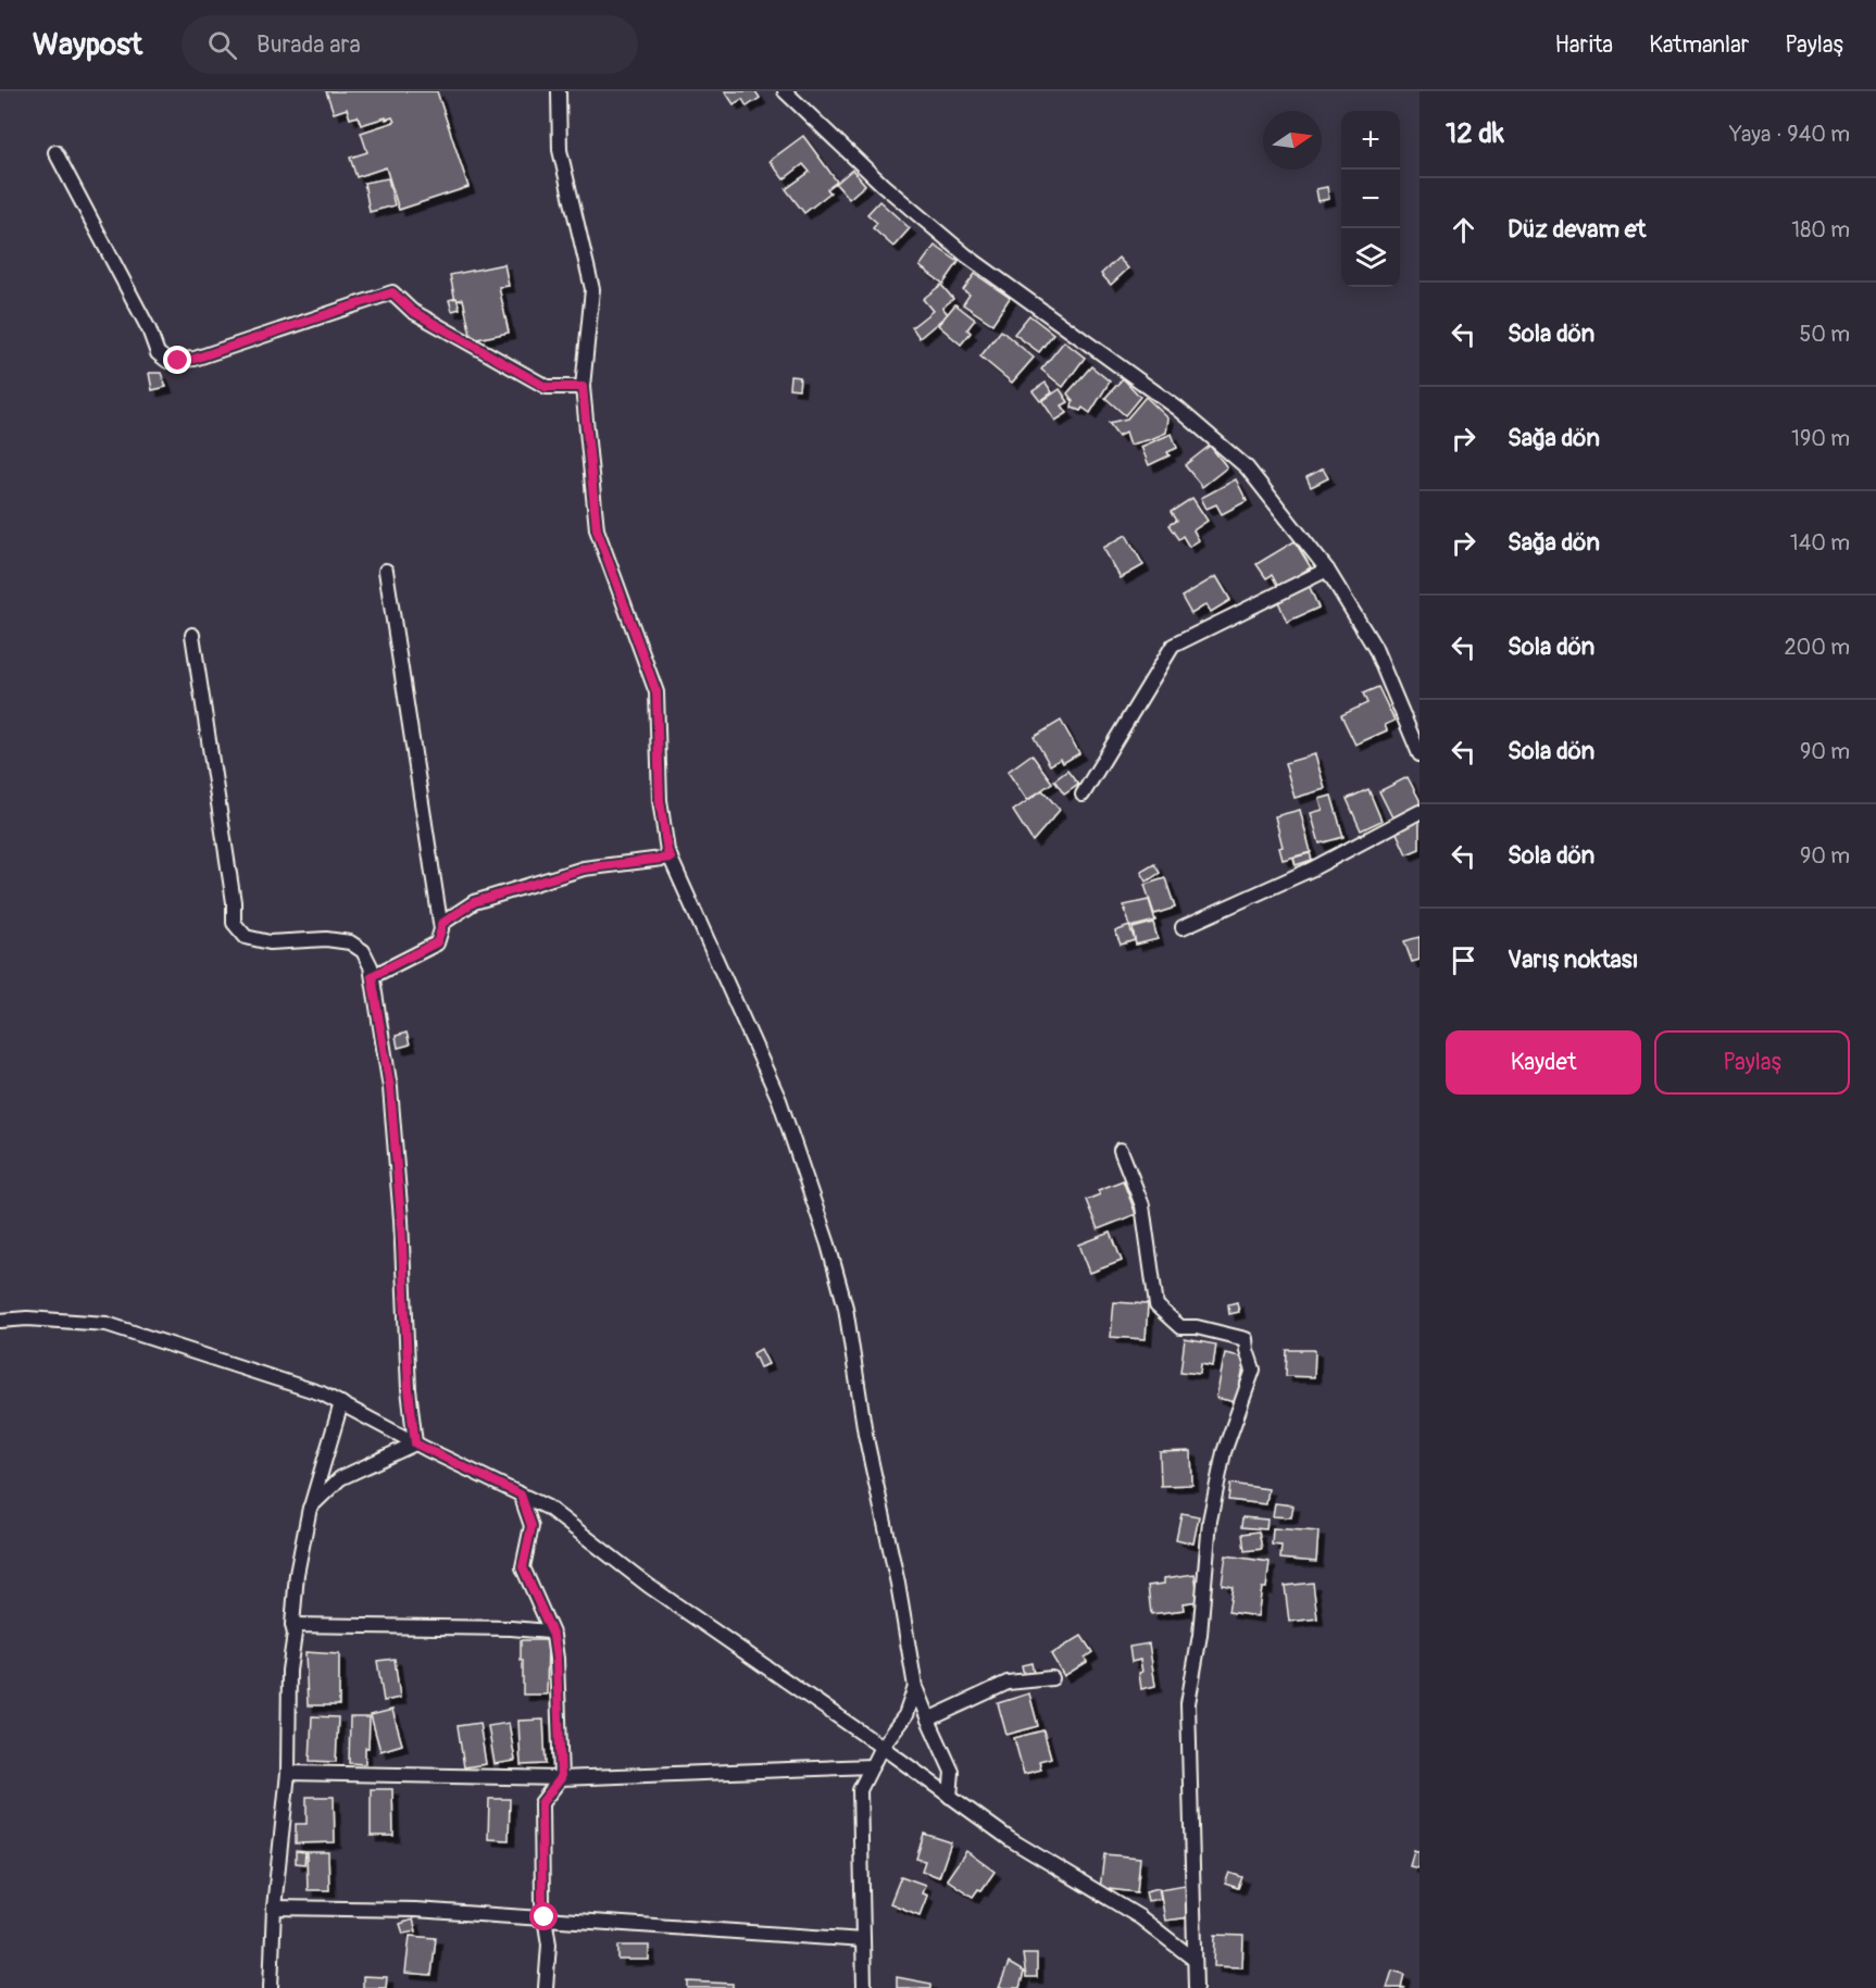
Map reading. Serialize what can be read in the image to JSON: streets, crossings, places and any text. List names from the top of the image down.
{
  "north": "right",
  "page": {
    "header": "Waypost",
    "search": "Burada ara",
    "nav": ["Harita", "Katmanlar", "Paylaş"],
    "heading": ["12 dk", "Yaya · 940 m"],
    "map_buttons": ["+", "−"],
    "list": [
      ["Düz devam et", "180 m"],
      ["Sola dön", "50 m"],
      ["Sağa dön", "190 m"],
      ["Sağa dön", "140 m"],
      ["Sola dön", "200 m"],
      ["Sola dön", "90 m"],
      ["Sola dön", "90 m"],
      "Varış noktası"
    ],
    "buttons": ["Kaydet", "Paylaş"]
  }
}
